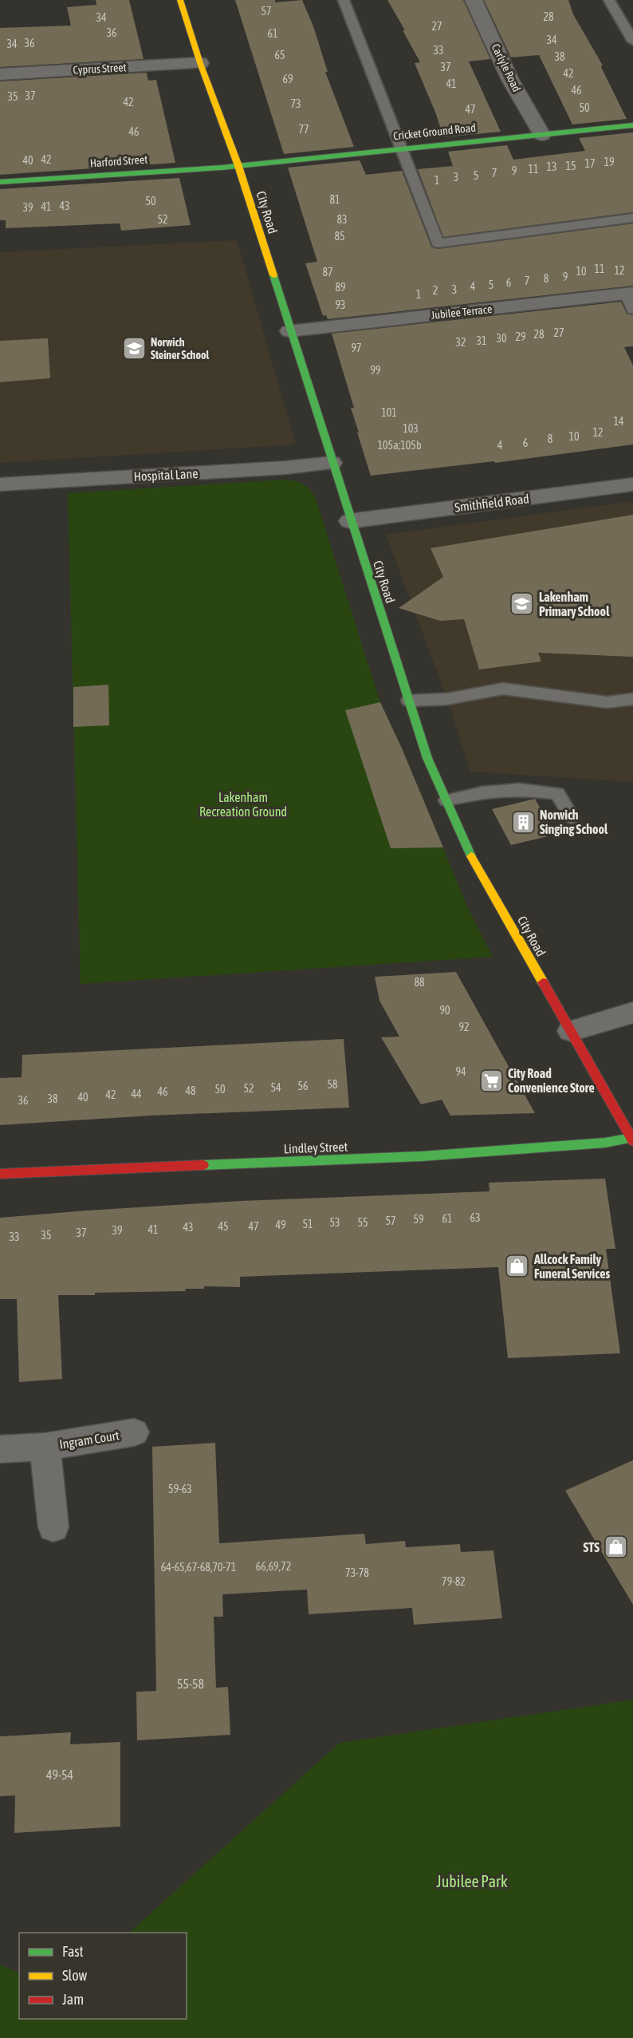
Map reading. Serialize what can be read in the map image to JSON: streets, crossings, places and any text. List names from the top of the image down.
{
  "streets": {
    "street": [
      "Carlyle Road",
      "Cyprus Street",
      "Cricket Ground Road",
      "Harford Street",
      "City Road",
      "Jubilee Terrace",
      "Hospital Lane",
      "Smithfield Road",
      "Lindley Street",
      "Ingram Court"
    ]
  },
  "crossings": [
    ["Carlyle Road", "Cricket Ground Road"],
    ["Cyprus Street", "City Road"],
    ["Cricket Ground Road", "Harford Street"],
    ["Cricket Ground Road", "City Road"],
    ["Harford Street", "City Road"],
    ["City Road", "Jubilee Terrace"],
    ["City Road", "Hospital Lane"],
    ["City Road", "Smithfield Road"],
    ["City Road", "Lindley Street"]
  ],
  "parks": ["Lakenham Recreation Ground", "Jubilee Park"],
  "places": {
    "school or university": ["Norwich Steiner School", "Lakenham Primary School"],
    "building": ["Norwich Singing School"],
    "supermarket": ["City Road Convenience Store"],
    "shop": ["Allcock Family Funeral Services", "STS"]
  },
  "house_numbers": [
    "57",
    "28",
    "34",
    "27",
    "36",
    "61",
    "34",
    "36",
    "34",
    "33",
    "65",
    "38",
    "37",
    "42",
    "69",
    "41",
    "46",
    "37",
    "35",
    "42",
    "73",
    "50",
    "47",
    "77",
    "46",
    "42",
    "40",
    "19",
    "17",
    "15",
    "13",
    "11",
    "9",
    "7",
    "5",
    "3",
    "1",
    "81",
    "50",
    "43",
    "41",
    "39",
    "52",
    "83",
    "85",
    "11",
    "12",
    "10",
    "87",
    "9",
    "8",
    "7",
    "6",
    "5",
    "4",
    "89",
    "3",
    "2",
    "1",
    "93",
    "27",
    "28",
    "29",
    "30",
    "31",
    "32",
    "97",
    "99",
    "101",
    "14",
    "103",
    "12",
    "10",
    "8",
    "6",
    "105a;105b",
    "4",
    "88",
    "90",
    "92",
    "94",
    "58",
    "56",
    "54",
    "52",
    "50",
    "48",
    "46",
    "44",
    "42",
    "40",
    "38",
    "36",
    "63",
    "61",
    "59",
    "57",
    "53",
    "55",
    "51",
    "49",
    "45",
    "47",
    "43",
    "41",
    "39",
    "37",
    "35",
    "33",
    "59-63",
    "66,69,72",
    "64-65,67-68,70-71",
    "73-78",
    "79-82",
    "55-58",
    "49-54"
  ],
  "legend": ["Fast", "Slow", "Jam"]
}
